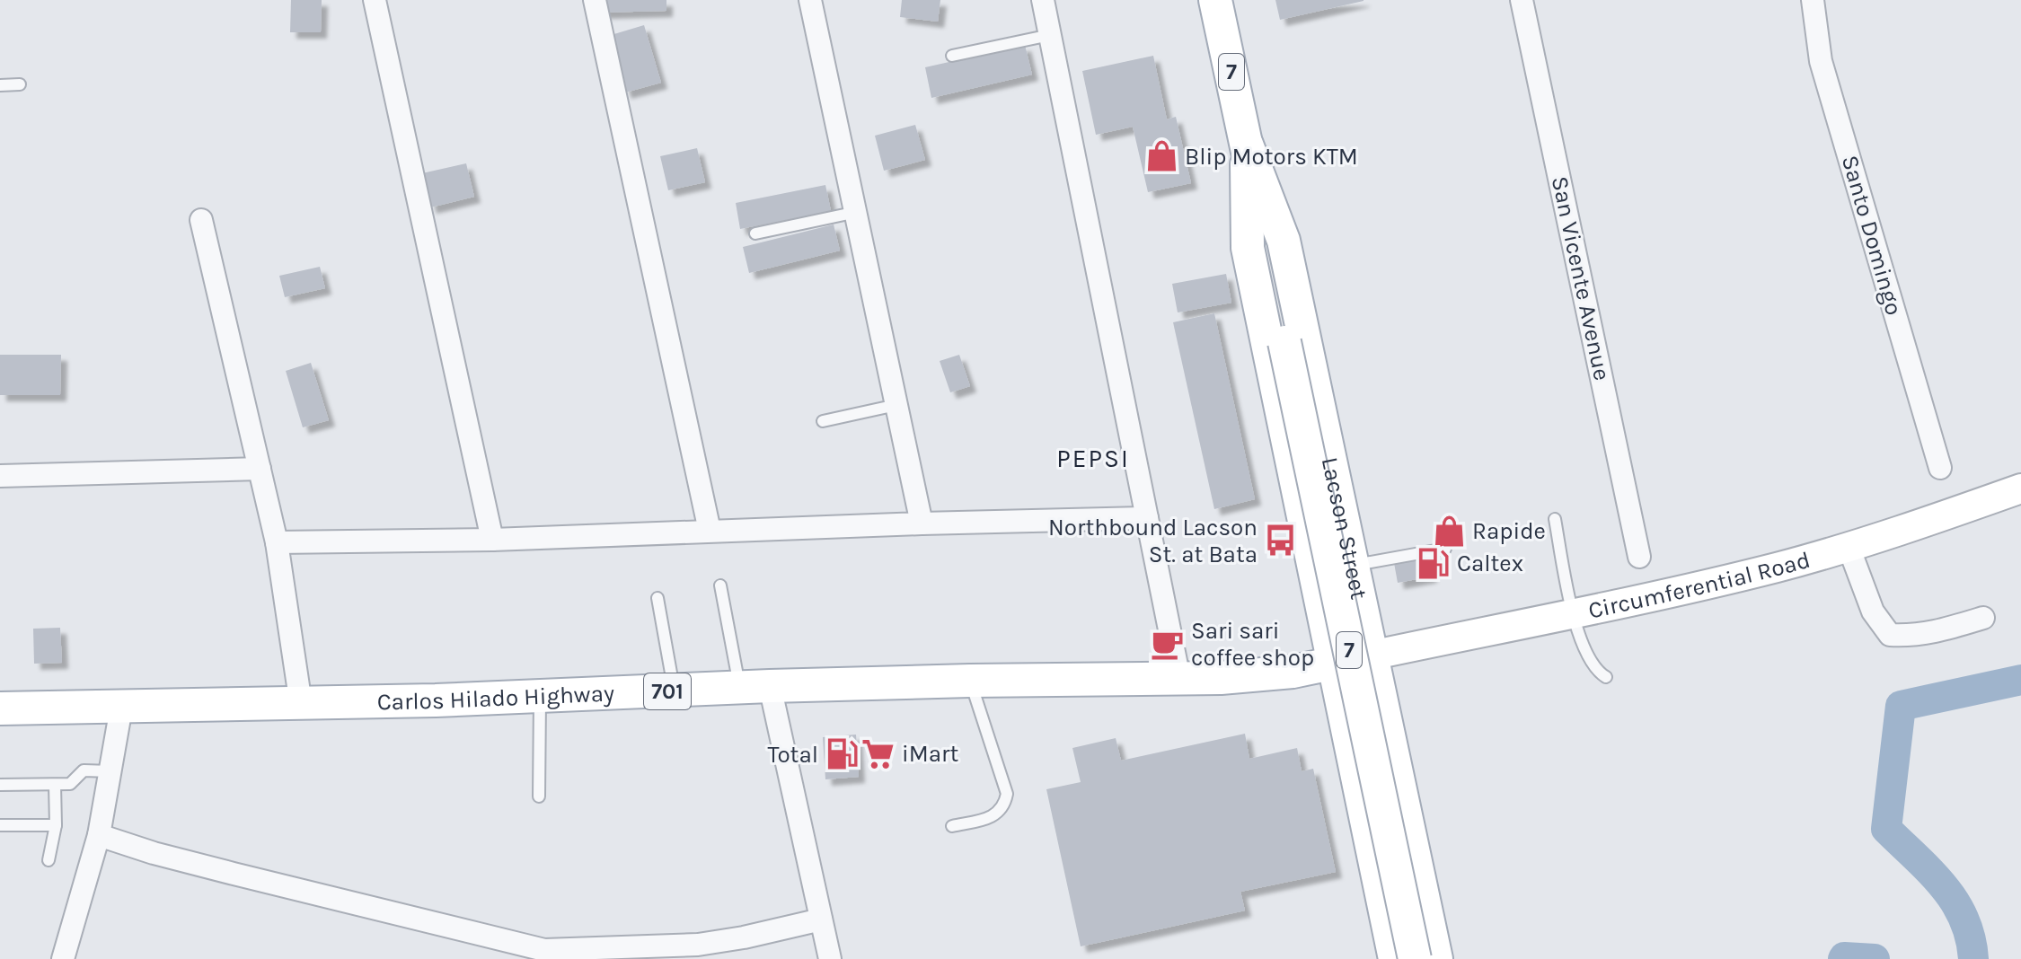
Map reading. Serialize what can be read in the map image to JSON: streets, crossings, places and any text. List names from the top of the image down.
{
  "streets": {
    "main road": [
      "7",
      "Lacson Street",
      "Circumferential Road",
      "701",
      "Carlos Hilado Highway"
    ],
    "street": ["Santo Domingo", "San Vicente Avenue"]
  },
  "crossings": [
    ["Lacson Street", "Circumferential Road"],
    ["Lacson Street", "Carlos Hilado Highway"],
    ["Circumferential Road", "Carlos Hilado Highway"]
  ],
  "districts": ["PEPSI"],
  "places": {
    "shop": ["Blip Motors KTM", "Rapide"],
    "bus stop": ["Northbound Lacson St. at Bata"],
    "fuel station": ["Caltex", "Total"],
    "cafe": ["Sari sari coffee shop"],
    "supermarket": ["iMart"]
  }
}
